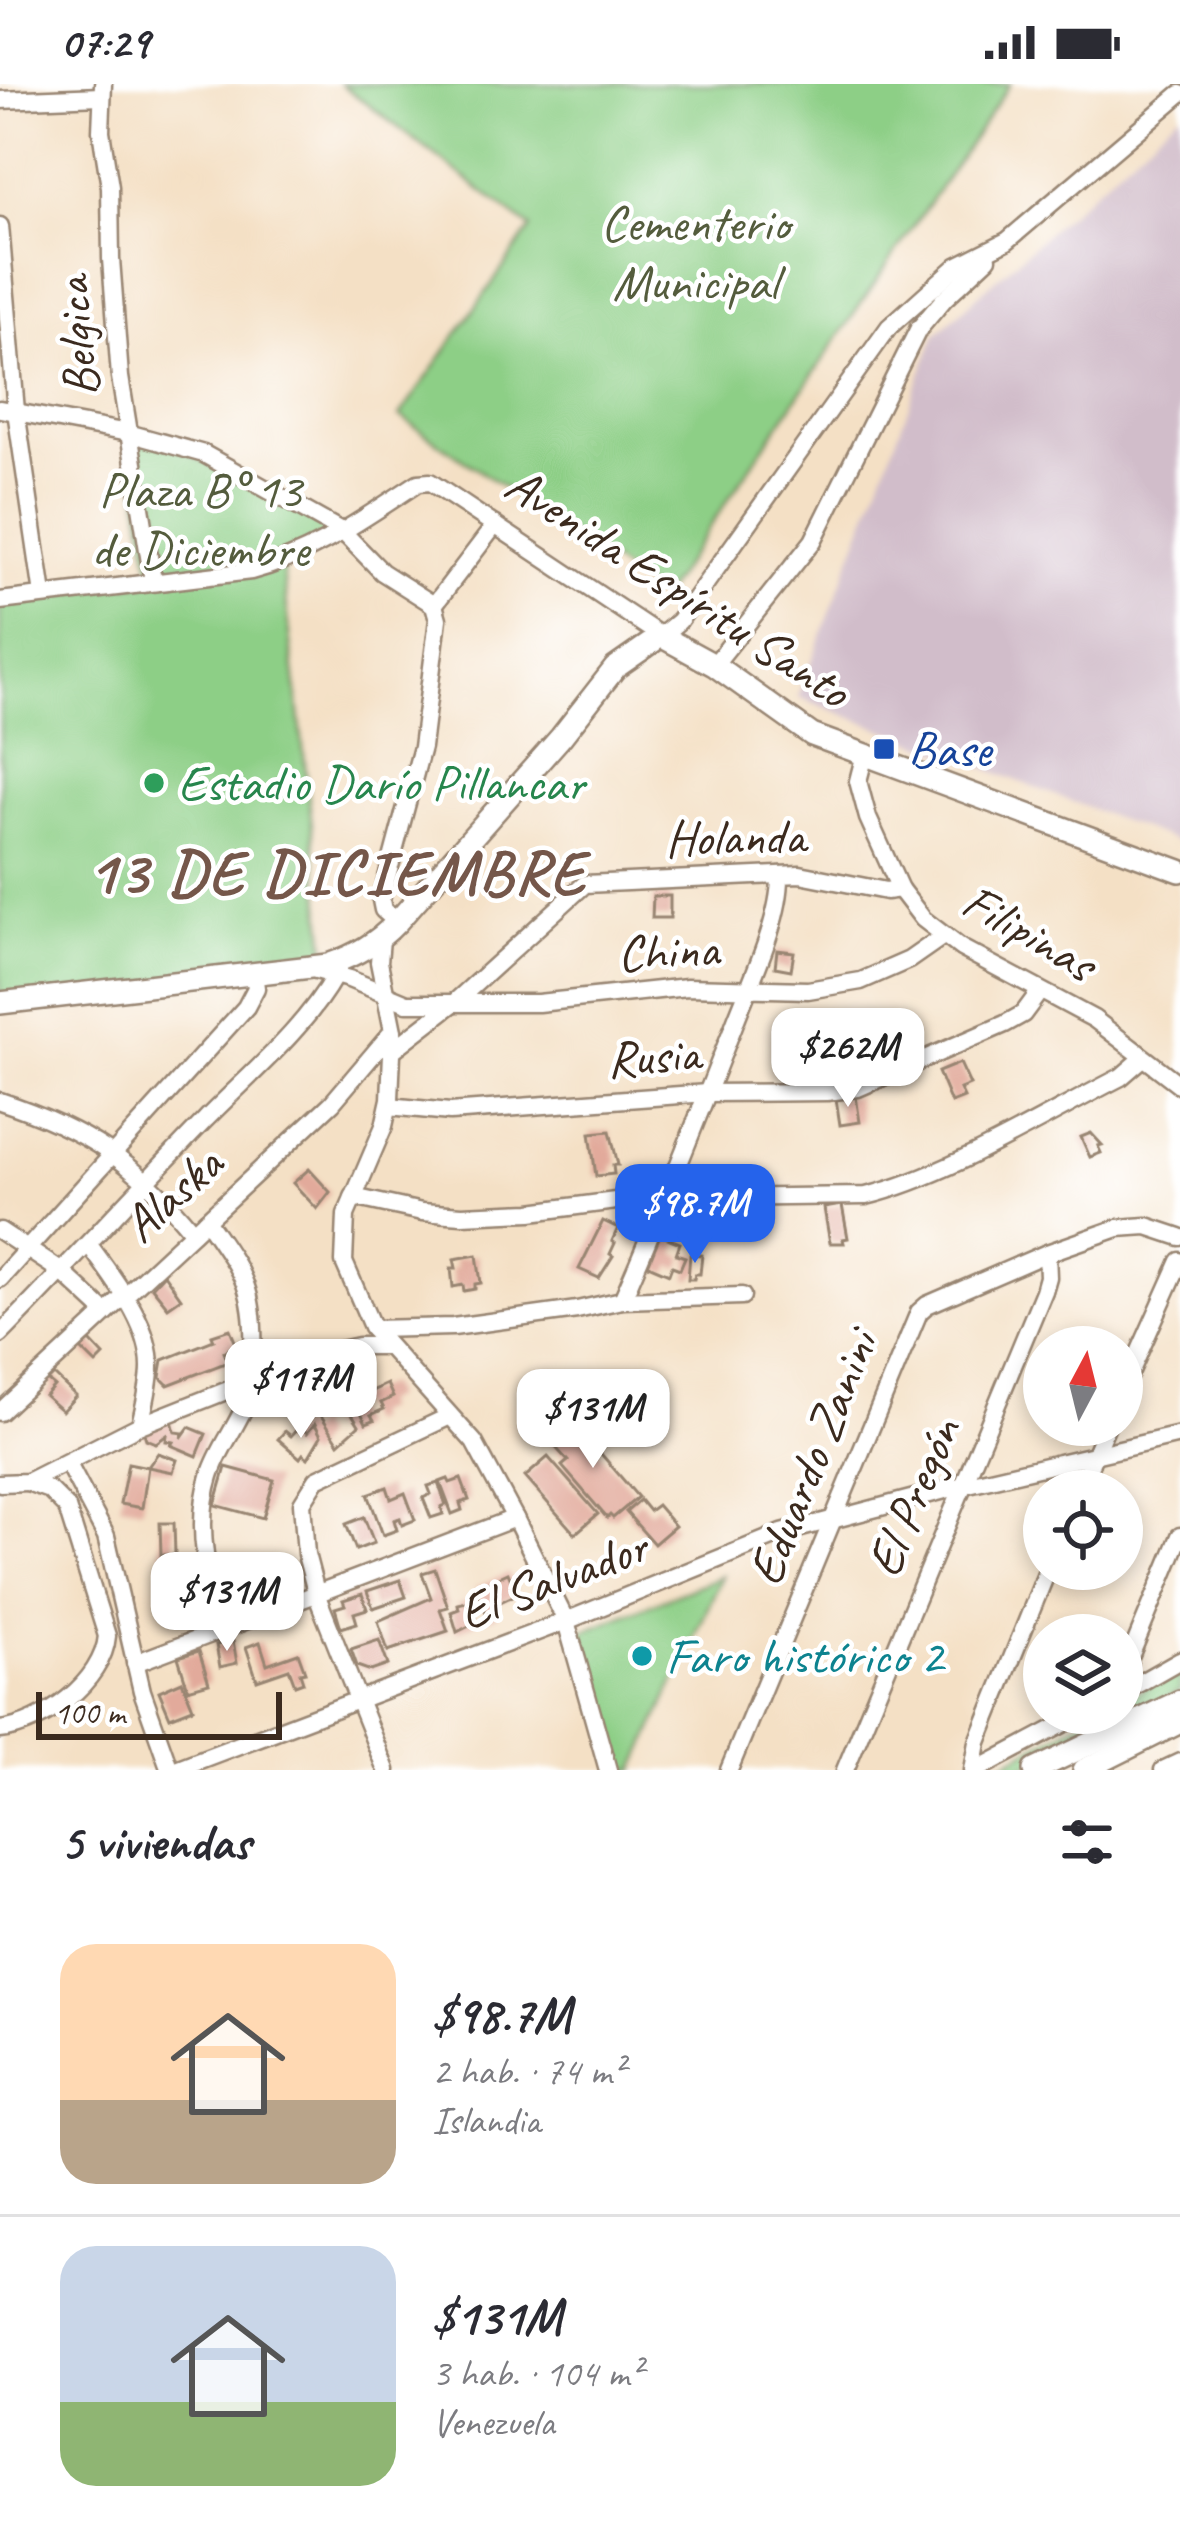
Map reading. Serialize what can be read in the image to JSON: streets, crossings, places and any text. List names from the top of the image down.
{
  "streets": {
    "street": [
      "Belgica",
      "Avenida Espíritu Santo",
      "Holanda",
      "Filipinas",
      "China",
      "Rusia",
      "Alaska",
      "Eduardo Zanini",
      "El Pregón",
      "El Salvador"
    ]
  },
  "crossings": [
    ["Avenida Espíritu Santo", "Filipinas"],
    ["Holanda", "Filipinas"],
    ["Holanda", "Alaska"],
    ["Filipinas", "China"],
    ["Filipinas", "Rusia"],
    ["China", "Alaska"],
    ["Eduardo Zanini", "El Pregón"],
    ["Eduardo Zanini", "El Salvador"],
    ["El Pregón", "El Salvador"]
  ],
  "districts": ["13 DE DICIEMBRE"],
  "parks": ["Cementerio Municipal", "Plaza B° 13 de Diciembre"],
  "places": {
    "transit": ["Base"],
    "other": ["Estadio Darío Pillancar", "Faro histórico 2"]
  },
  "scale_bar": "100 m",
  "north": "top",
  "page": {
    "status": "07:29",
    "price": [
      "$262M",
      "$98.7M",
      "$117M",
      "$131M",
      "$131M"
    ],
    "scale": "100 m",
    "heading": "5 viviendas",
    "list": [
      {
        "name": "$98.7M",
        "note": "2 hab. · 74 m² · Islandia"
      },
      {
        "name": "$131M",
        "note": "3 hab. · 104 m² · Venezuela"
      }
    ]
  }
}
